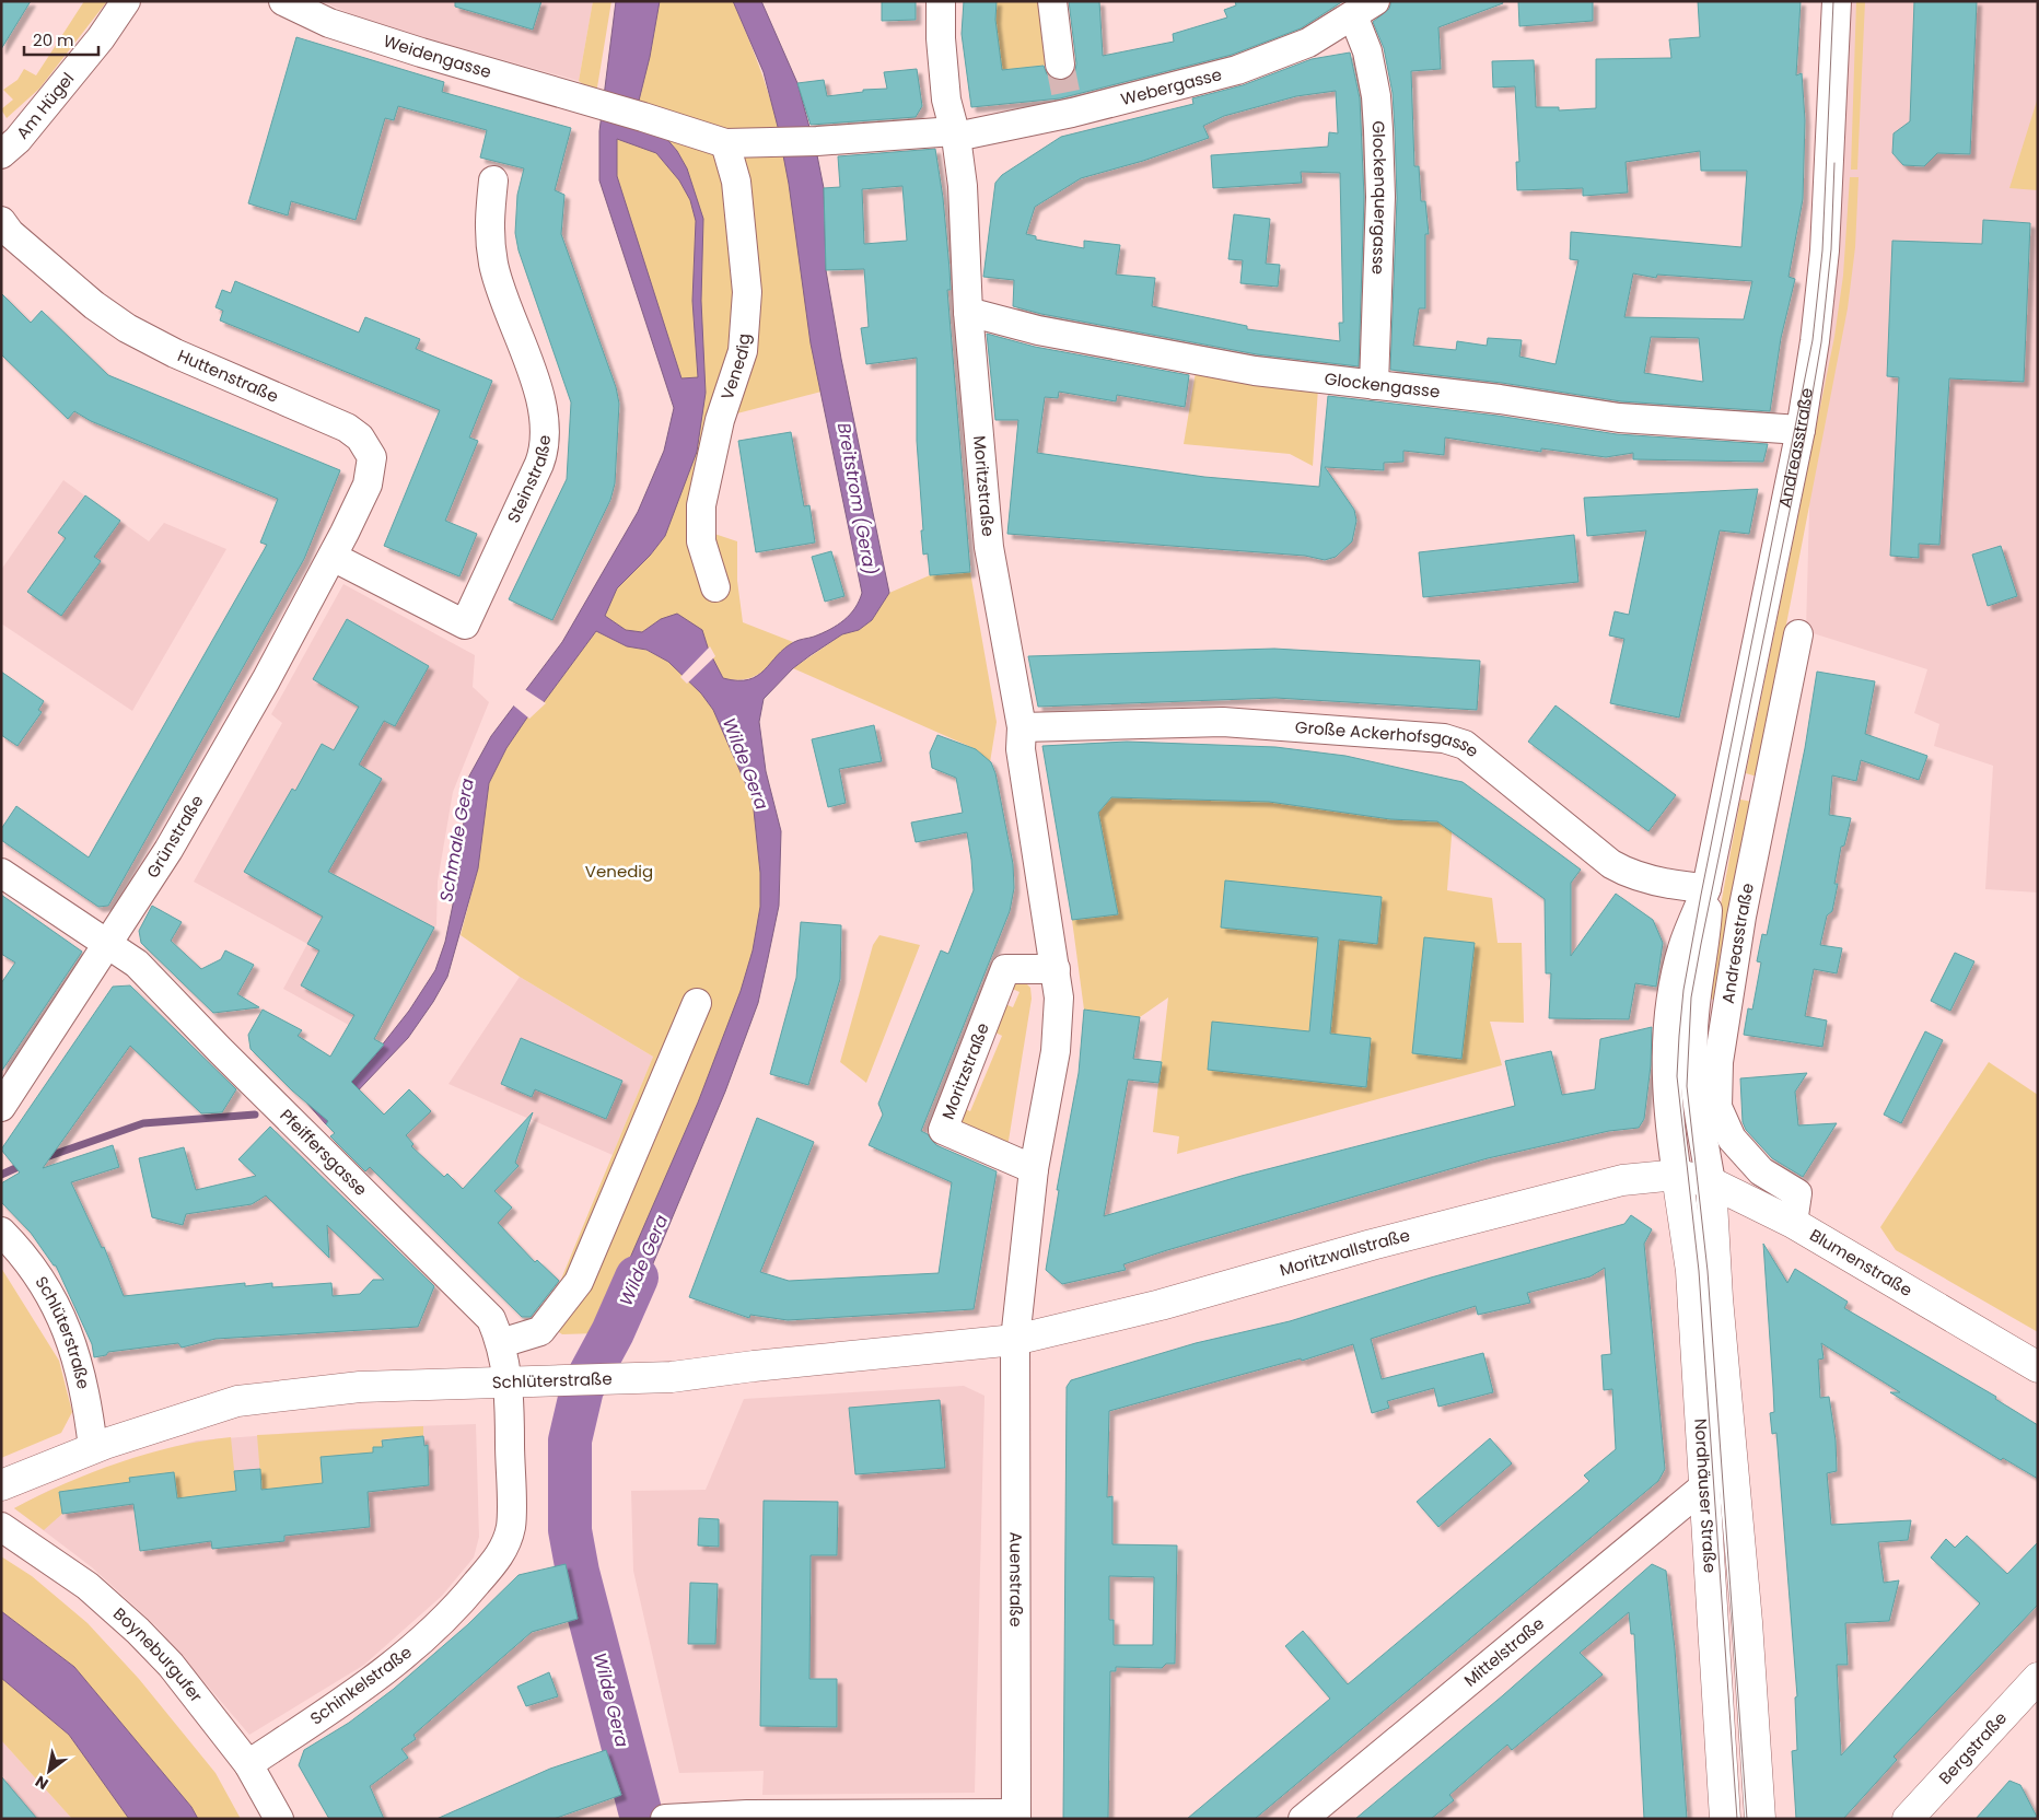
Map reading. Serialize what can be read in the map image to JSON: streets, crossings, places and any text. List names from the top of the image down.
{
  "streets": {
    "main road": [
      "Moritzwallstraße",
      "Blumenstraße",
      "Schlüterstraße",
      "Nordhäuser Straße",
      "Bergstraße"
    ],
    "street": [
      "Weidengasse",
      "Webergasse",
      "Am Hügel",
      "Glockenquergasse",
      "Venedig",
      "Huttenstraße",
      "Glockengasse",
      "Andreasstraße",
      "Steinstraße",
      "Moritzstraße",
      "Große Ackerhofsgasse",
      "Grünstraße",
      "Pfeiffersgasse",
      "Auenstraße",
      "Mittelstraße",
      "Boyneburgufer",
      "Schinkelstraße"
    ]
  },
  "crossings": [
    ["Weidengasse", "Venedig"],
    ["Webergasse", "Glockenquergasse"],
    ["Webergasse", "Moritzstraße"],
    ["Glockenquergasse", "Glockengasse"],
    ["Huttenstraße", "Steinstraße"],
    ["Huttenstraße", "Grünstraße"],
    ["Glockengasse", "Andreasstraße"],
    ["Glockengasse", "Moritzstraße"],
    ["Andreasstraße", "Große Ackerhofsgasse"],
    ["Andreasstraße", "Moritzwallstraße"],
    ["Andreasstraße", "Blumenstraße"],
    ["Andreasstraße", "Nordhäuser Straße"],
    ["Steinstraße", "Grünstraße"],
    ["Moritzstraße", "Große Ackerhofsgasse"],
    ["Moritzstraße", "Moritzwallstraße"],
    ["Moritzstraße", "Schlüterstraße"],
    ["Moritzstraße", "Auenstraße"],
    ["Grünstraße", "Pfeiffersgasse"],
    ["Pfeiffersgasse", "Schlüterstraße"],
    ["Pfeiffersgasse", "Schinkelstraße"],
    ["Moritzwallstraße", "Blumenstraße"],
    ["Moritzwallstraße", "Schlüterstraße"],
    ["Moritzwallstraße", "Nordhäuser Straße"],
    ["Moritzwallstraße", "Auenstraße"],
    ["Blumenstraße", "Nordhäuser Straße"],
    ["Schlüterstraße", "Auenstraße"],
    ["Schlüterstraße", "Schinkelstraße"],
    ["Nordhäuser Straße", "Mittelstraße"],
    ["Boyneburgufer", "Schinkelstraße"]
  ],
  "water": ["Breitstrom (Gera)", "Wilde Gera", "Schmale Gera"],
  "parks": ["Venedig"],
  "scale_bar": "20 m",
  "north": "bottom left"
}
